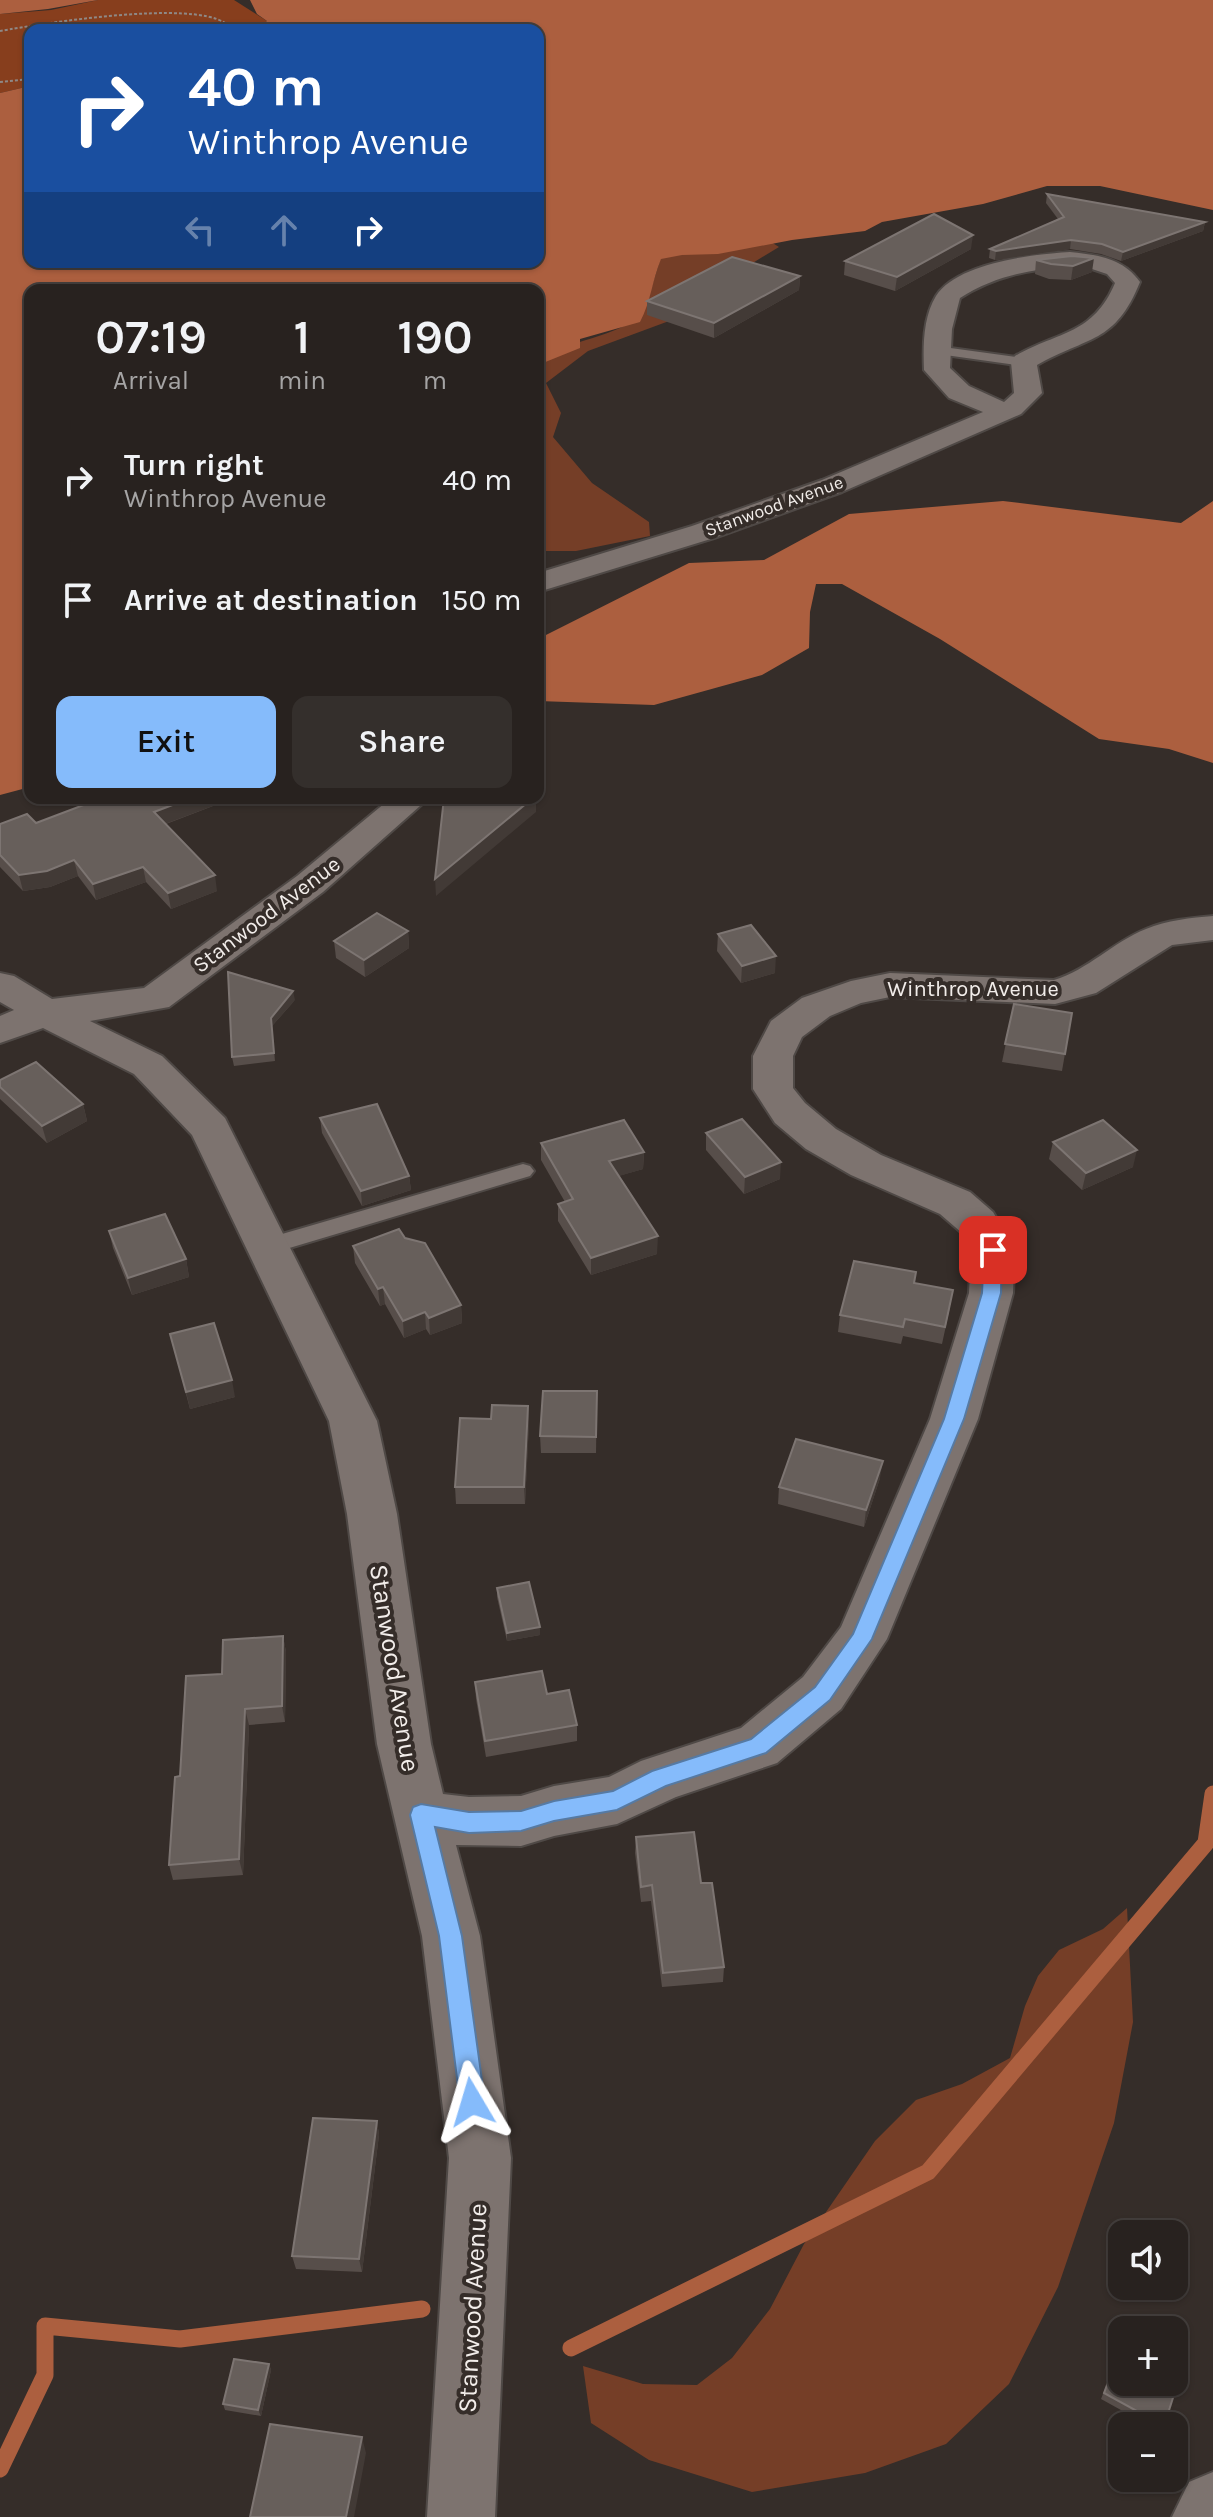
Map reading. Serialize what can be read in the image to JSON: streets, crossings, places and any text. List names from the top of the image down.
{
  "streets": {
    "street": ["Stanwood Avenue", "Winthrop Avenue"]
  },
  "crossings": [
    ["Stanwood Avenue", "Winthrop Avenue"]
  ],
  "page": {
    "turn": ["40 m", "Winthrop Avenue"],
    "eta": [
      "07:19",
      "Arrival",
      "1",
      "min",
      "190",
      "m"
    ],
    "list": [
      {
        "name": "Turn right",
        "note": "Winthrop Avenue",
        "value": "40 m"
      },
      {
        "name": "Arrive at destination",
        "value": "150 m"
      }
    ],
    "buttons": ["Exit", "Share"],
    "map_buttons": ["+", "−"]
  }
}
